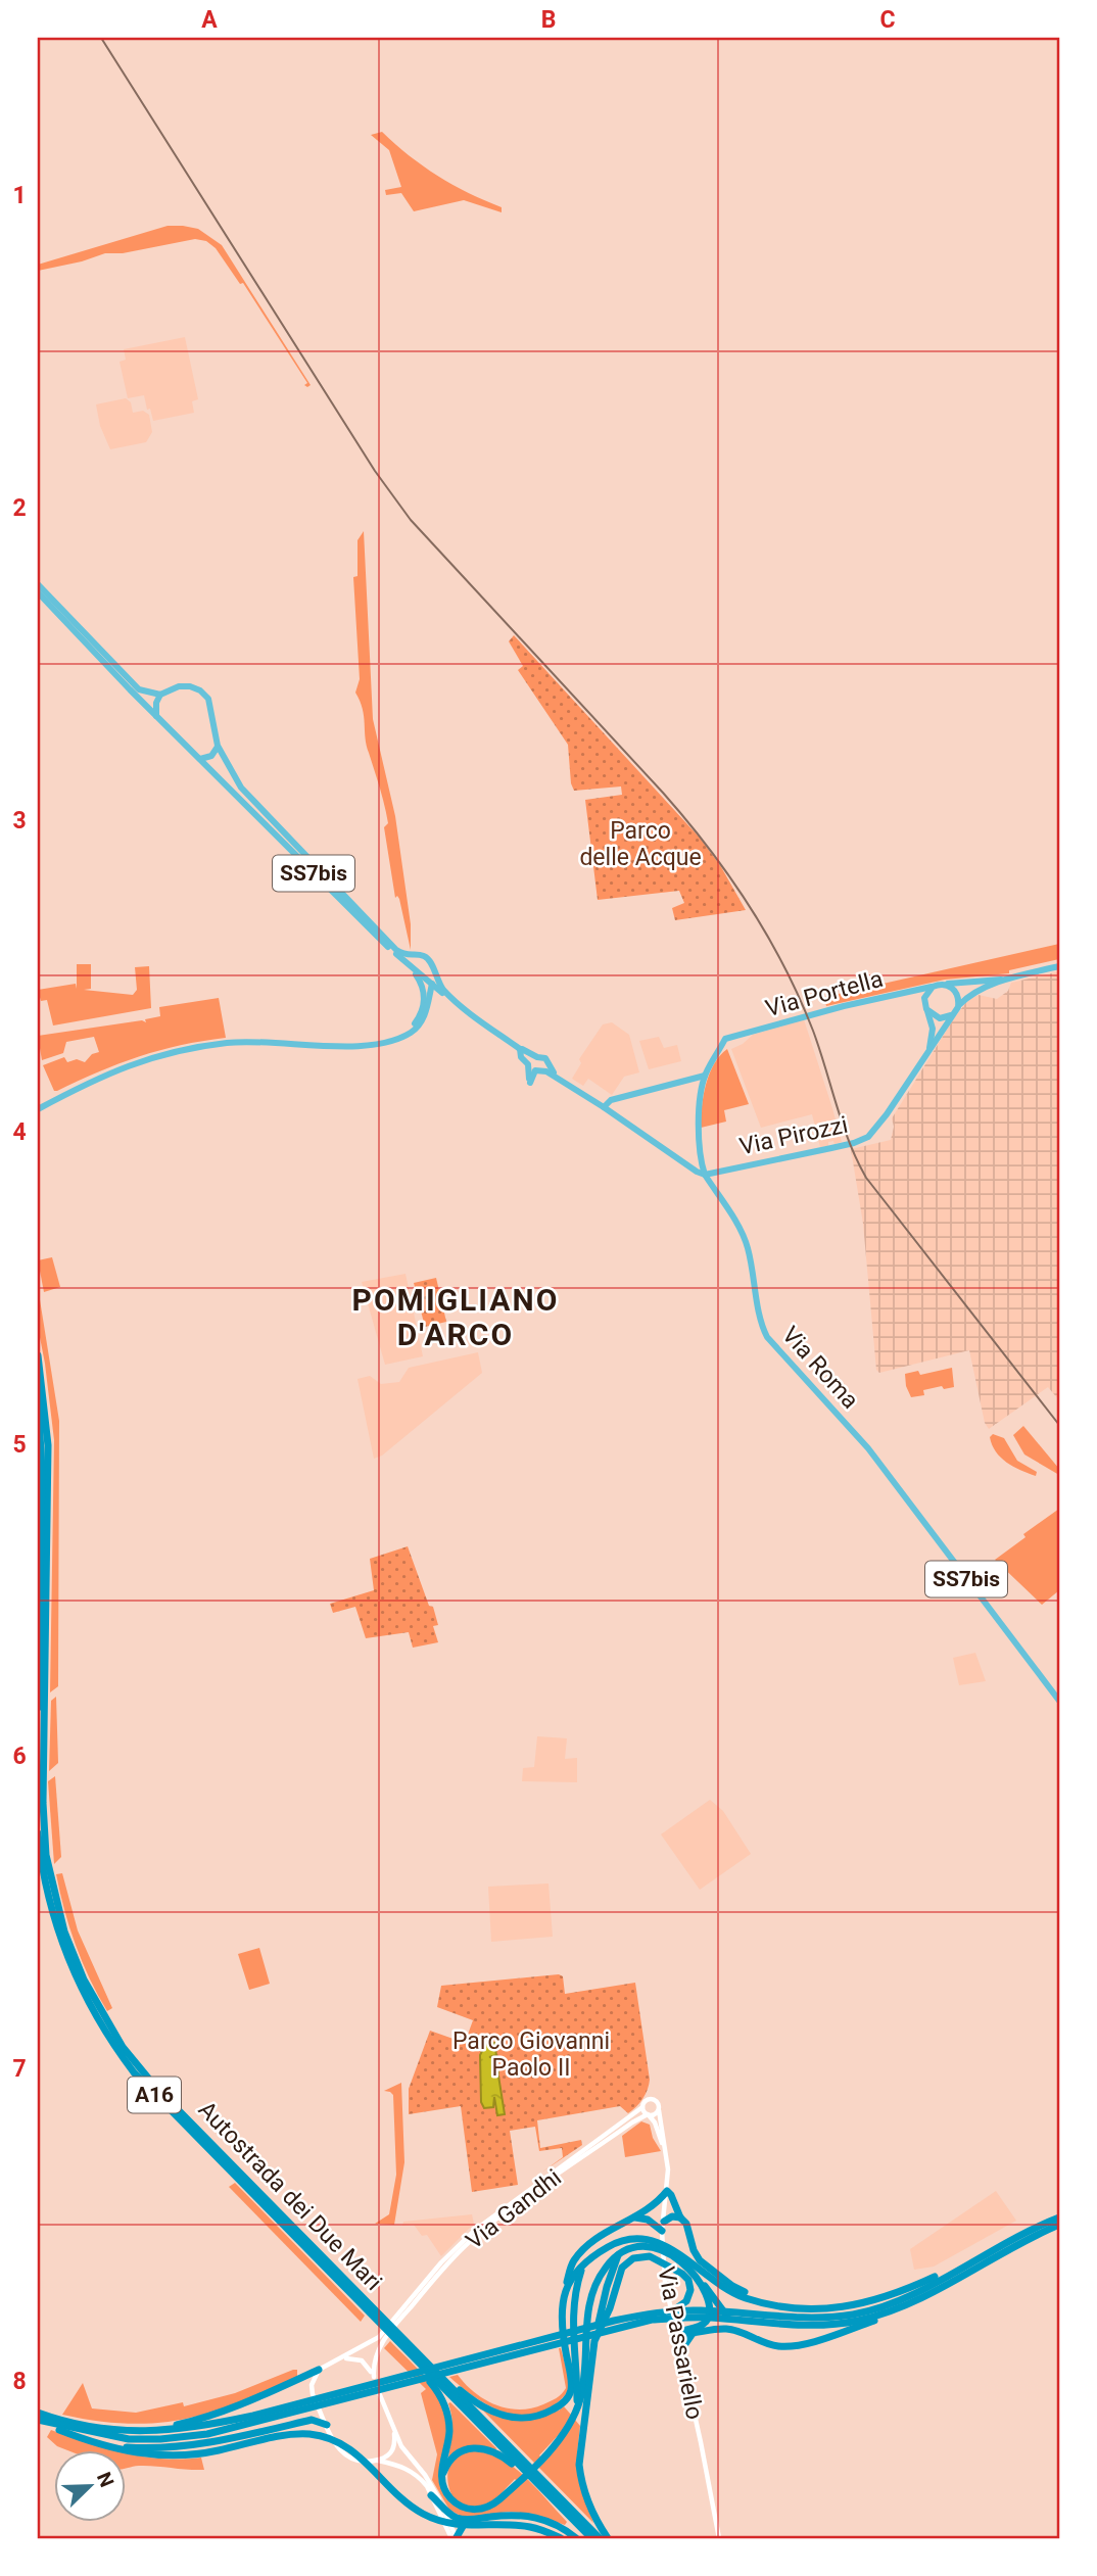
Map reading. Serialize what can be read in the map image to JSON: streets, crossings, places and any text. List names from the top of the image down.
{
  "streets": {
    "highway": ["A16", "Autostrada dei Due Mari"],
    "main road": [
      "SS7bis",
      "Via Portella",
      "Via Pirozzi",
      "Via Roma"
    ],
    "street": ["Via Gandhi", "Via Passariello"]
  },
  "crossings": [
    ["SS7bis", "Via Roma"],
    ["Via Portella", "Via Pirozzi"],
    ["Via Pirozzi", "Via Roma"],
    ["Via Gandhi", "Via Passariello"]
  ],
  "districts": ["POMIGLIANO D'ARCO"],
  "parks": ["Parco delle Acque", "Parco Giovanni Paolo II"],
  "north": "top right",
  "grid": {
    "columns": ["A", "B", "C"],
    "rows": [
      "1",
      "2",
      "3",
      "4",
      "5",
      "6",
      "7",
      "8"
    ]
  }
}
